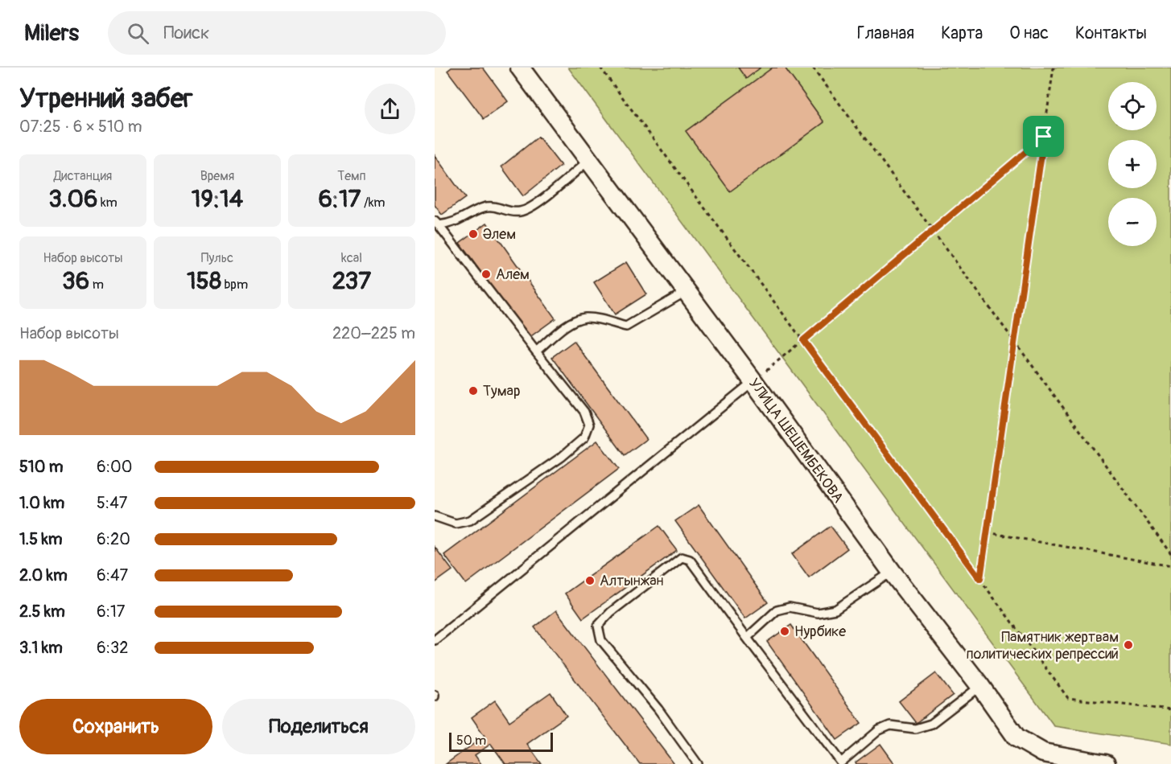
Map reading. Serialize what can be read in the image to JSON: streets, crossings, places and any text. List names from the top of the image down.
{
  "streets": {
    "street": ["УЛИЦА ШЕШЕМБЕКОВА"]
  },
  "places": [
    "Әлем",
    "Алем",
    "Тумар",
    "Алтынжан",
    "Нурбике",
    "Памятник жертвам политических репрессий"
  ],
  "scale_bar": "50 m",
  "page": {
    "header": "Milers",
    "search": "Поиск",
    "nav": [
      "Главная",
      "Карта",
      "О нас",
      "Контакты"
    ],
    "heading": ["Утренний забег", "07:25 · 6 × 510 m"],
    "map_buttons": ["+", "−"],
    "stats": [
      ["Дистанция", "3.06 km"],
      ["Время", "19:14"],
      ["Темп", "6:17 /km"],
      ["Набор высоты", "36 m"],
      ["Пульс", "158 bpm"],
      ["kcal", "237"]
    ],
    "chart": ["Набор высоты", "220–225 m"],
    "list": [
      {
        "name": "510 m",
        "note": "6:00"
      },
      {
        "name": "1.0 km",
        "note": "5:47"
      },
      {
        "name": "1.5 km",
        "note": "6:20"
      },
      {
        "name": "2.0 km",
        "note": "6:47"
      },
      {
        "name": "2.5 km",
        "note": "6:17"
      },
      {
        "name": "3.1 km",
        "note": "6:32"
      }
    ],
    "buttons": ["Сохранить", "Поделиться"],
    "scale": "50 m"
  }
}
